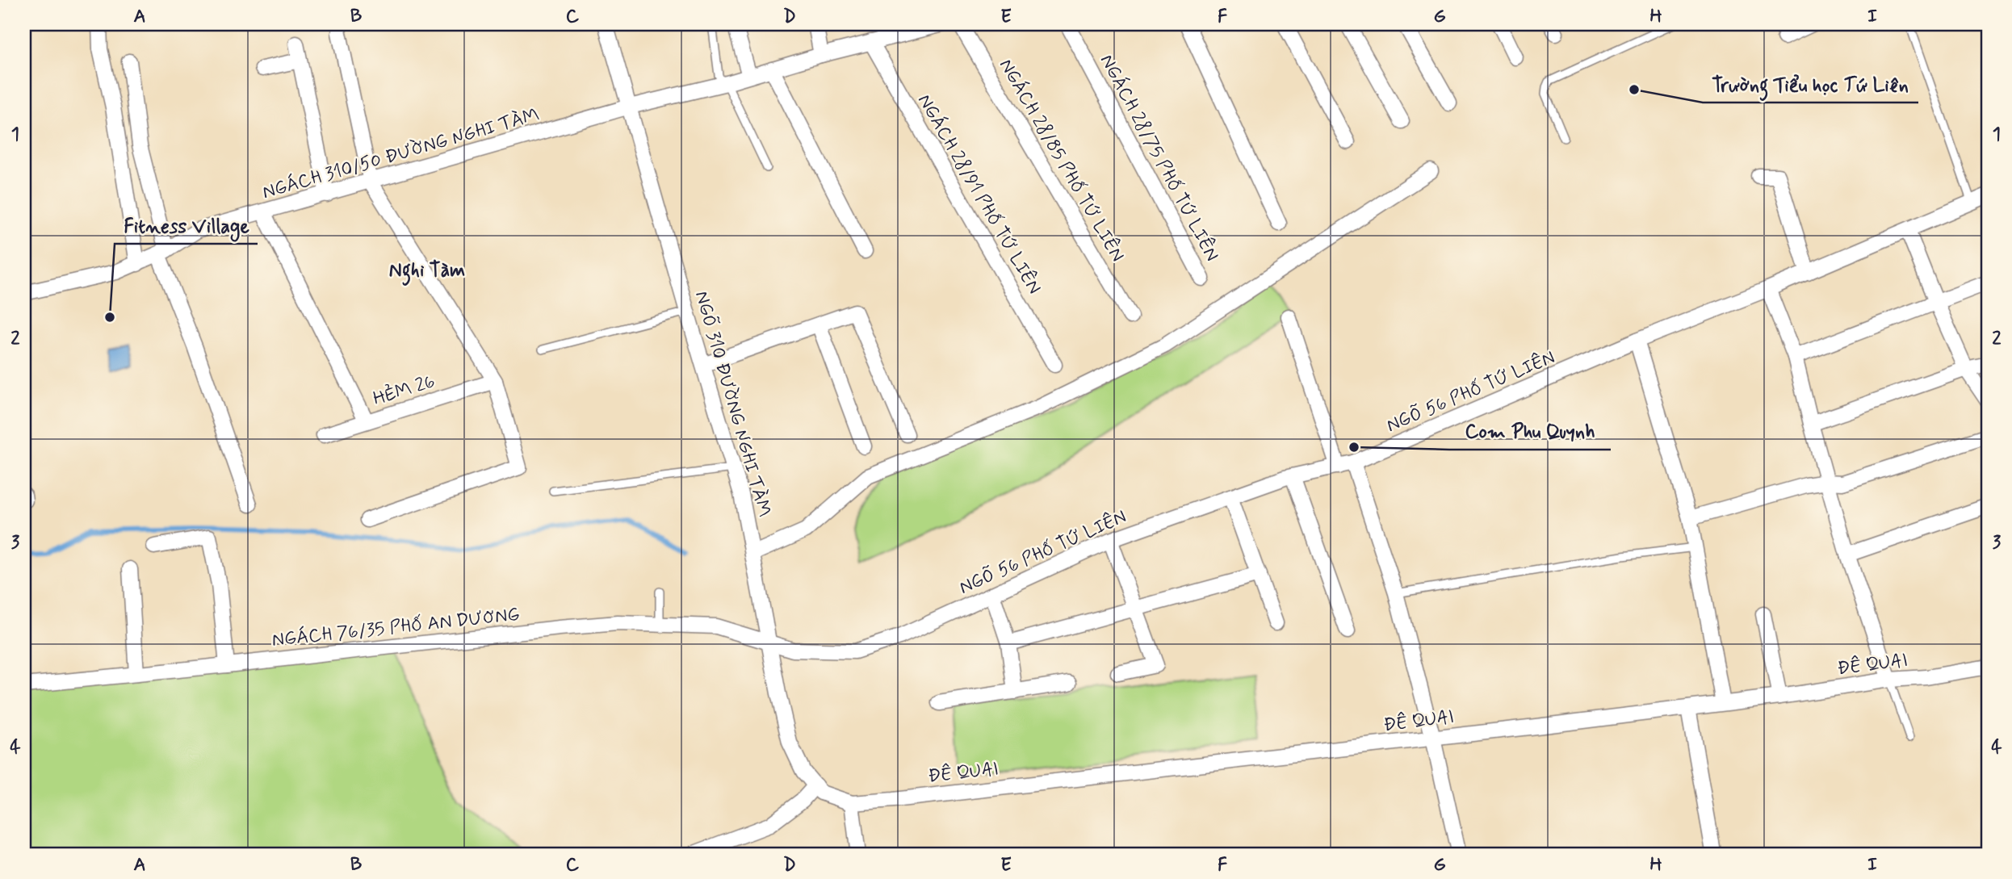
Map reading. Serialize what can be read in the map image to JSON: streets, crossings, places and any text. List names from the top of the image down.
{
  "streets": {
    "street": [
      "NGÁCH 310/50 ĐƯỜNG NGHI TÀM",
      "NGÁCH 28/75 PHỐ TỨ LIÊN",
      "NGÁCH 28/85 PHỐ TỨ LIÊN",
      "NGÁCH 28/91 PHỐ TỨ LIÊN",
      "HẺM 26",
      "NGÕ 56 PHỐ TỨ LIÊN",
      "NGÕ 310 ĐƯỜNG NGHI TÀM",
      "NGÁCH 76/35 PHỐ AN DƯƠNG",
      "ĐÊ QUAI"
    ]
  },
  "crossings": [
    ["NGÁCH 310/50 ĐƯỜNG NGHI TÀM", "NGÁCH 28/91 PHỐ TỨ LIÊN"],
    ["NGÁCH 310/50 ĐƯỜNG NGHI TÀM", "NGÕ 310 ĐƯỜNG NGHI TÀM"],
    ["NGÕ 56 PHỐ TỨ LIÊN", "NGÕ 310 ĐƯỜNG NGHI TÀM"],
    ["NGÕ 56 PHỐ TỨ LIÊN", "NGÁCH 76/35 PHỐ AN DƯƠNG"],
    ["NGÕ 310 ĐƯỜNG NGHI TÀM", "NGÁCH 76/35 PHỐ AN DƯƠNG"],
    ["NGÕ 310 ĐƯỜNG NGHI TÀM", "ĐÊ QUAI"]
  ],
  "districts": ["Nghi Tàm"],
  "places": ["Trường Tiểu học Tứ Liên", "Fitness Village", "Com Phu Quynh"],
  "grid": {
    "columns": [
      "A",
      "B",
      "C",
      "D",
      "E",
      "F",
      "G",
      "H",
      "I"
    ],
    "rows": [
      "1",
      "2",
      "3",
      "4"
    ]
  }
}
